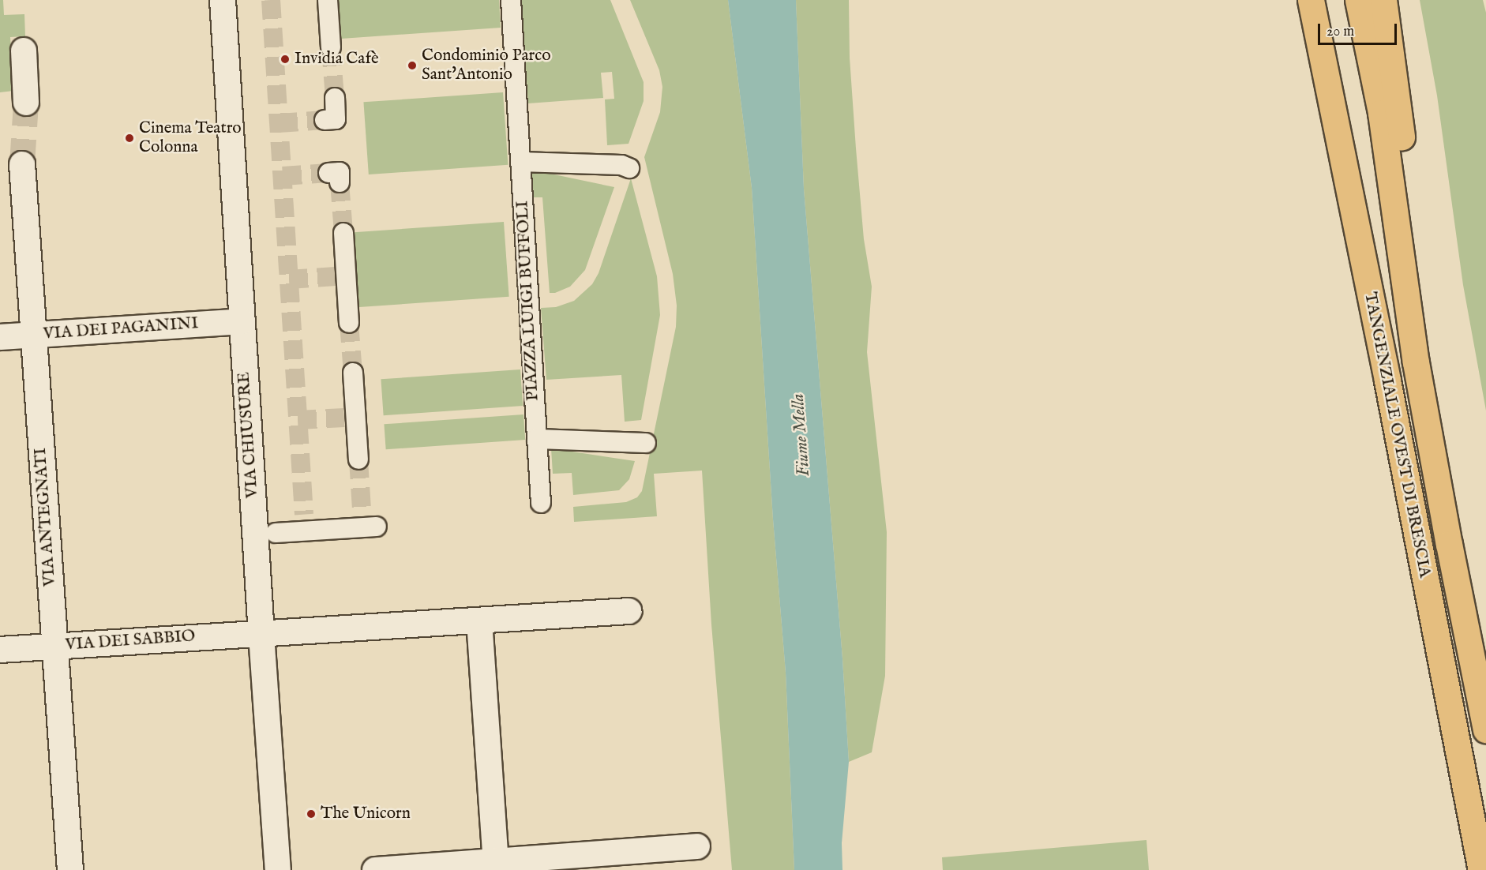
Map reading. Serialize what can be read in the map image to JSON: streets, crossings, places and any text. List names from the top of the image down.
{
  "streets": {
    "highway": ["TANGENZIALE OVEST DI BRESCIA"],
    "street": [
      "PIAZZA LUIGI BUFFOLI",
      "VIA DEI PAGANINI",
      "VIA CHIUSURE",
      "VIA ANTEGNATI",
      "VIA DEI SABBIO"
    ]
  },
  "crossings": [
    ["VIA DEI PAGANINI", "VIA CHIUSURE"],
    ["VIA DEI PAGANINI", "VIA ANTEGNATI"],
    ["VIA CHIUSURE", "VIA DEI SABBIO"],
    ["VIA ANTEGNATI", "VIA DEI SABBIO"]
  ],
  "water": ["Fiume Mella"],
  "places": [
    "Invidia Cafè",
    "Condominio Parco Sant'Antonio",
    "Cinema Teatro Colonna",
    "The Unicorn"
  ],
  "scale_bar": "20 m"
}
